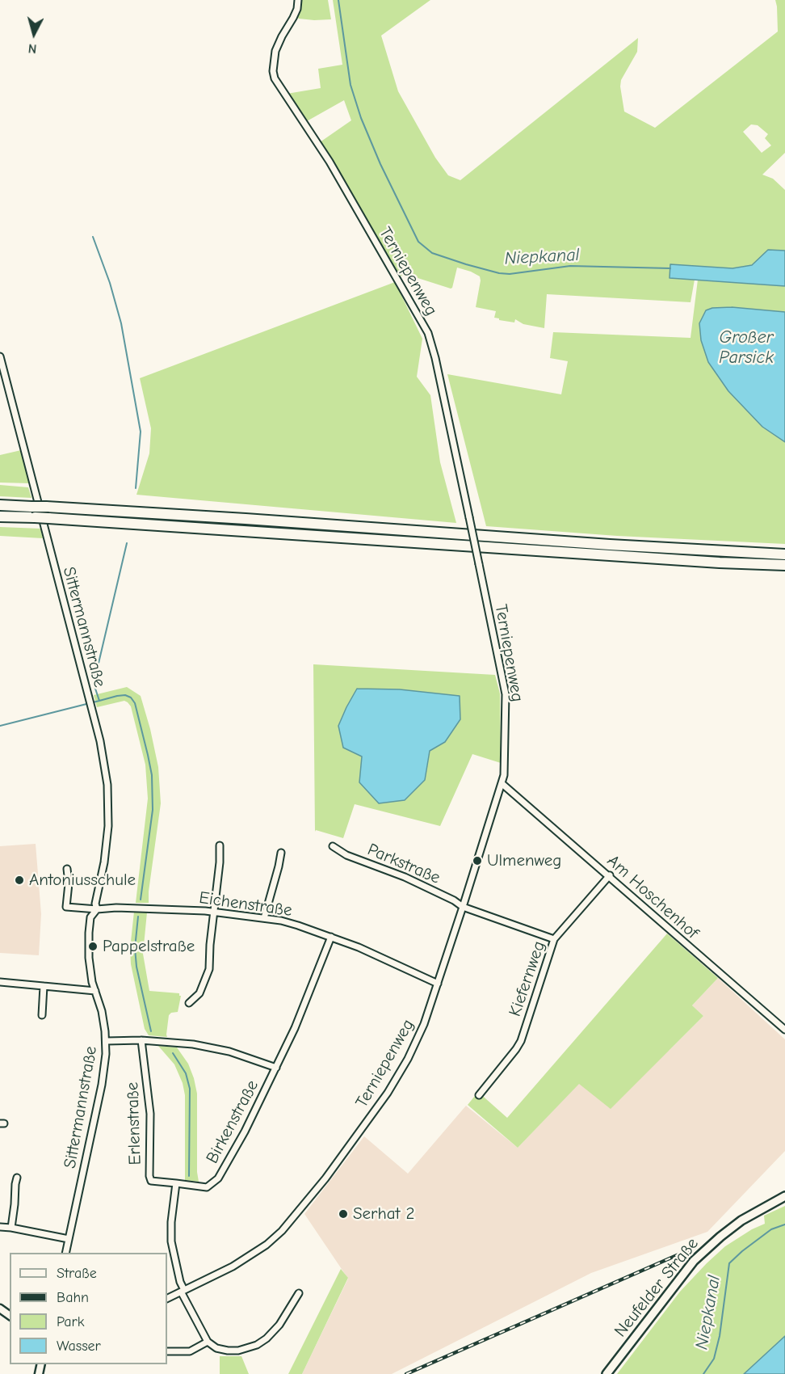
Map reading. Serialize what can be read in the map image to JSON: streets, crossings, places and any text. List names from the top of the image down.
{
  "streets": {
    "main road": ["Neufelder Straße"],
    "street": [
      "Terniepenweg",
      "Sittermannstraße",
      "Parkstraße",
      "Am Hoschenhof",
      "Eichenstraße",
      "Kiefernweg",
      "Birkenstraße",
      "Erlenstraße"
    ]
  },
  "crossings": [
    ["Terniepenweg", "Parkstraße"],
    ["Terniepenweg", "Am Hoschenhof"],
    ["Terniepenweg", "Eichenstraße"],
    ["Sittermannstraße", "Eichenstraße"],
    ["Am Hoschenhof", "Kiefernweg"],
    ["Eichenstraße", "Birkenstraße"],
    ["Birkenstraße", "Erlenstraße"]
  ],
  "water": ["Niepkanal", "Großer Parsick"],
  "places": [
    "Ulmenweg",
    "Antoniusschule",
    "Pappelstraße",
    "Serhat 2"
  ],
  "legend": [
    "Straße",
    "Bahn",
    "Park",
    "Wasser"
  ],
  "north": "bottom"
}
